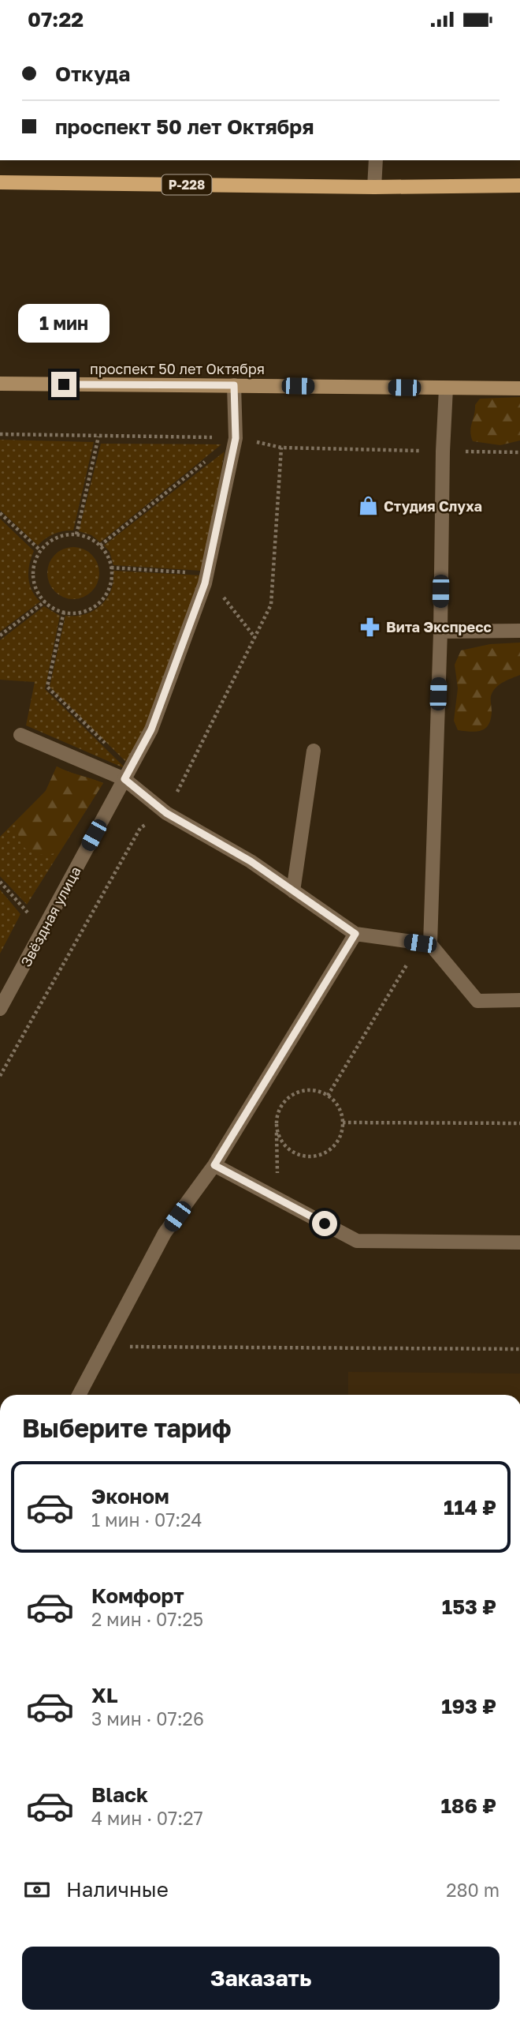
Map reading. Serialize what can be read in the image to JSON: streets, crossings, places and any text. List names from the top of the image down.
{
  "streets": {
    "main road": ["Р-228"],
    "street": ["проспект 50 лет Октября", "Звёздная улица"]
  },
  "crossings": [
    ["проспект 50 лет Октября", "Звёздная улица"]
  ],
  "places": {
    "shop": ["Студия Слуха"],
    "pharmacy": ["Вита Экспресс"]
  },
  "page": {
    "status": "07:22",
    "banner": ["Откуда", "проспект 50 лет Октября"],
    "bubble": "1 мин",
    "heading": "Выберите тариф",
    "list": [
      {
        "name": "Эконом",
        "note": "1 мин · 07:24",
        "value": "114 ₽"
      },
      {
        "name": "Комфорт",
        "note": "2 мин · 07:25",
        "value": "153 ₽"
      },
      {
        "name": "XL",
        "note": "3 мин · 07:26",
        "value": "193 ₽"
      },
      {
        "name": "Black",
        "note": "4 мин · 07:27",
        "value": "186 ₽"
      }
    ],
    "pay": ["Наличные", "280 m"],
    "buttons": "Заказать"
  }
}
